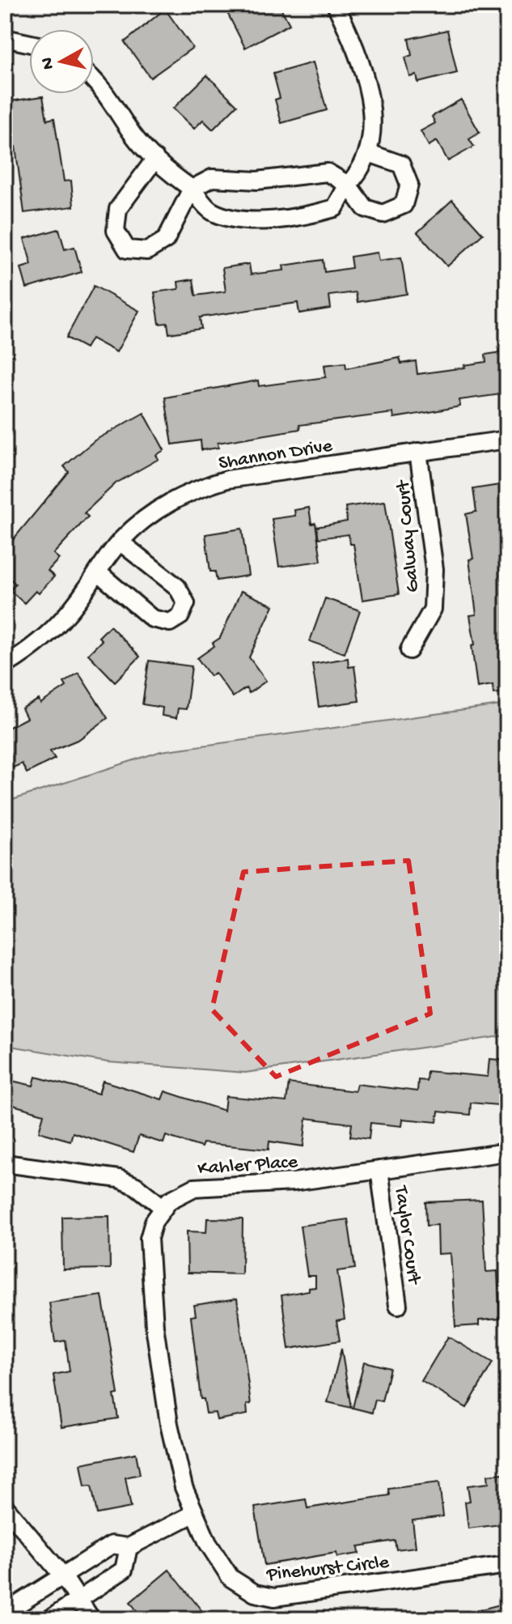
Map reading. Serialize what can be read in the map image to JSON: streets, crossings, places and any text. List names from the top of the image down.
{
  "streets": {
    "street": [
      "Shannon Drive",
      "Galway Court",
      "Kahler Place",
      "Taylor Court",
      "Pinehurst Circle"
    ]
  },
  "crossings": [
    ["Shannon Drive", "Galway Court"],
    ["Kahler Place", "Taylor Court"],
    ["Kahler Place", "Pinehurst Circle"]
  ],
  "north": "left"
}
